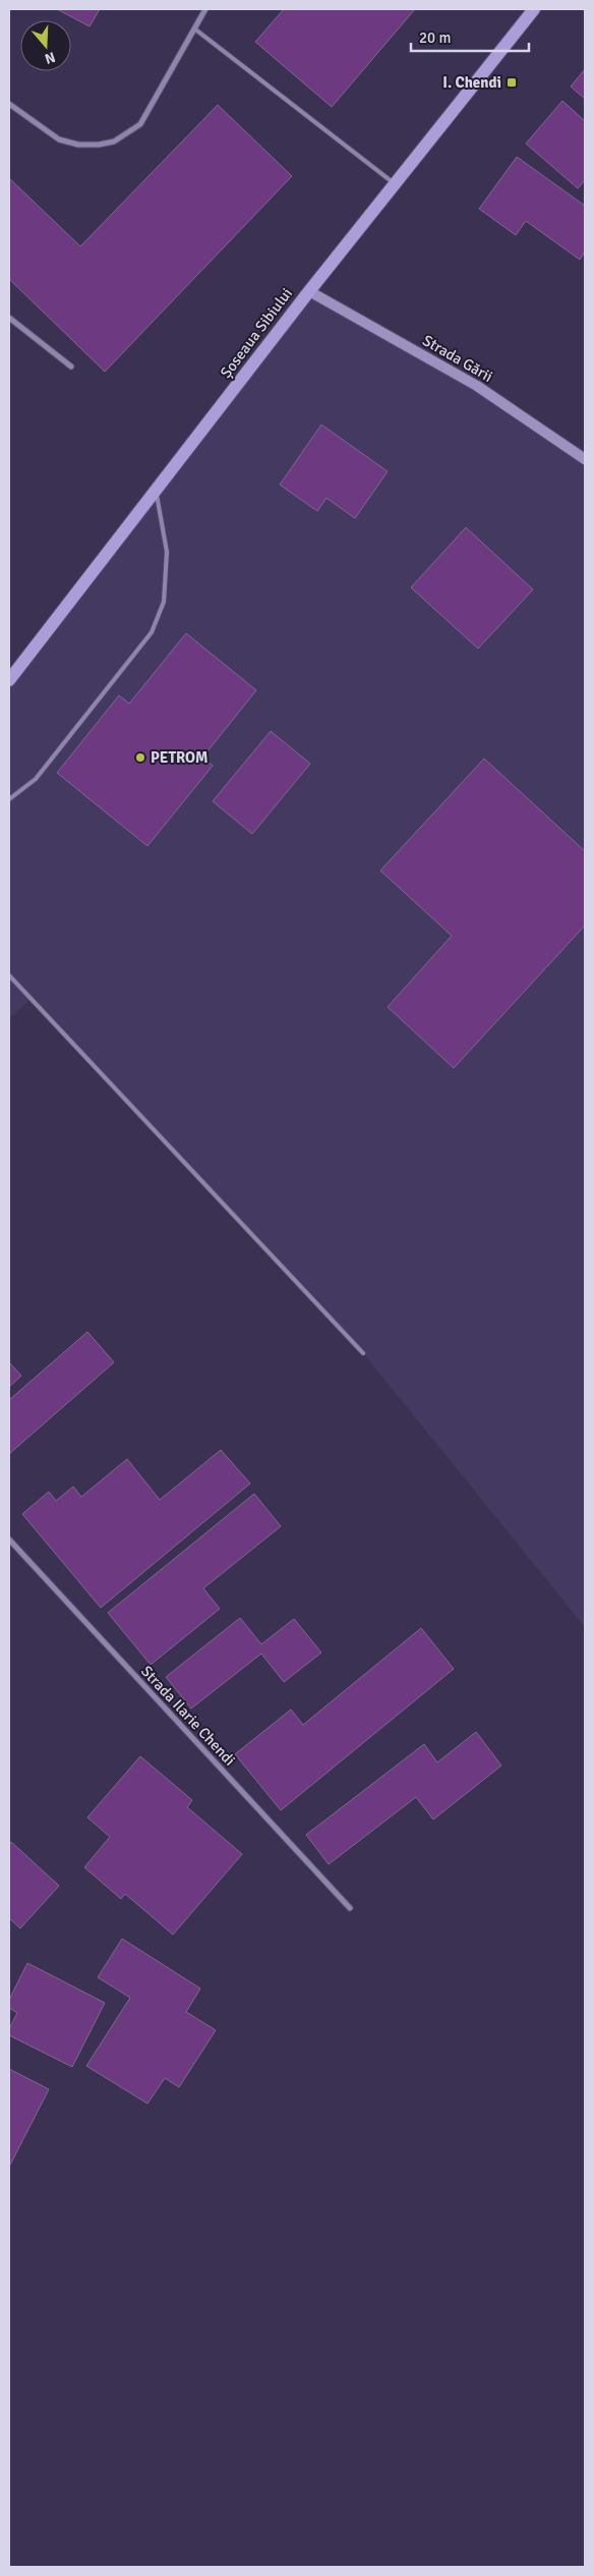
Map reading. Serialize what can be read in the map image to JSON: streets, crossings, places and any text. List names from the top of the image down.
{
  "streets": {
    "main road": ["Șoseaua Sibiului", "Strada Gării"],
    "street": ["Strada Ilarie Chendi"]
  },
  "crossings": [
    ["Șoseaua Sibiului", "Strada Gării"]
  ],
  "places": {
    "transit": ["I. Chendi"],
    "other": ["PETROM"]
  },
  "scale_bar": "20 m",
  "north": "bottom"
}
